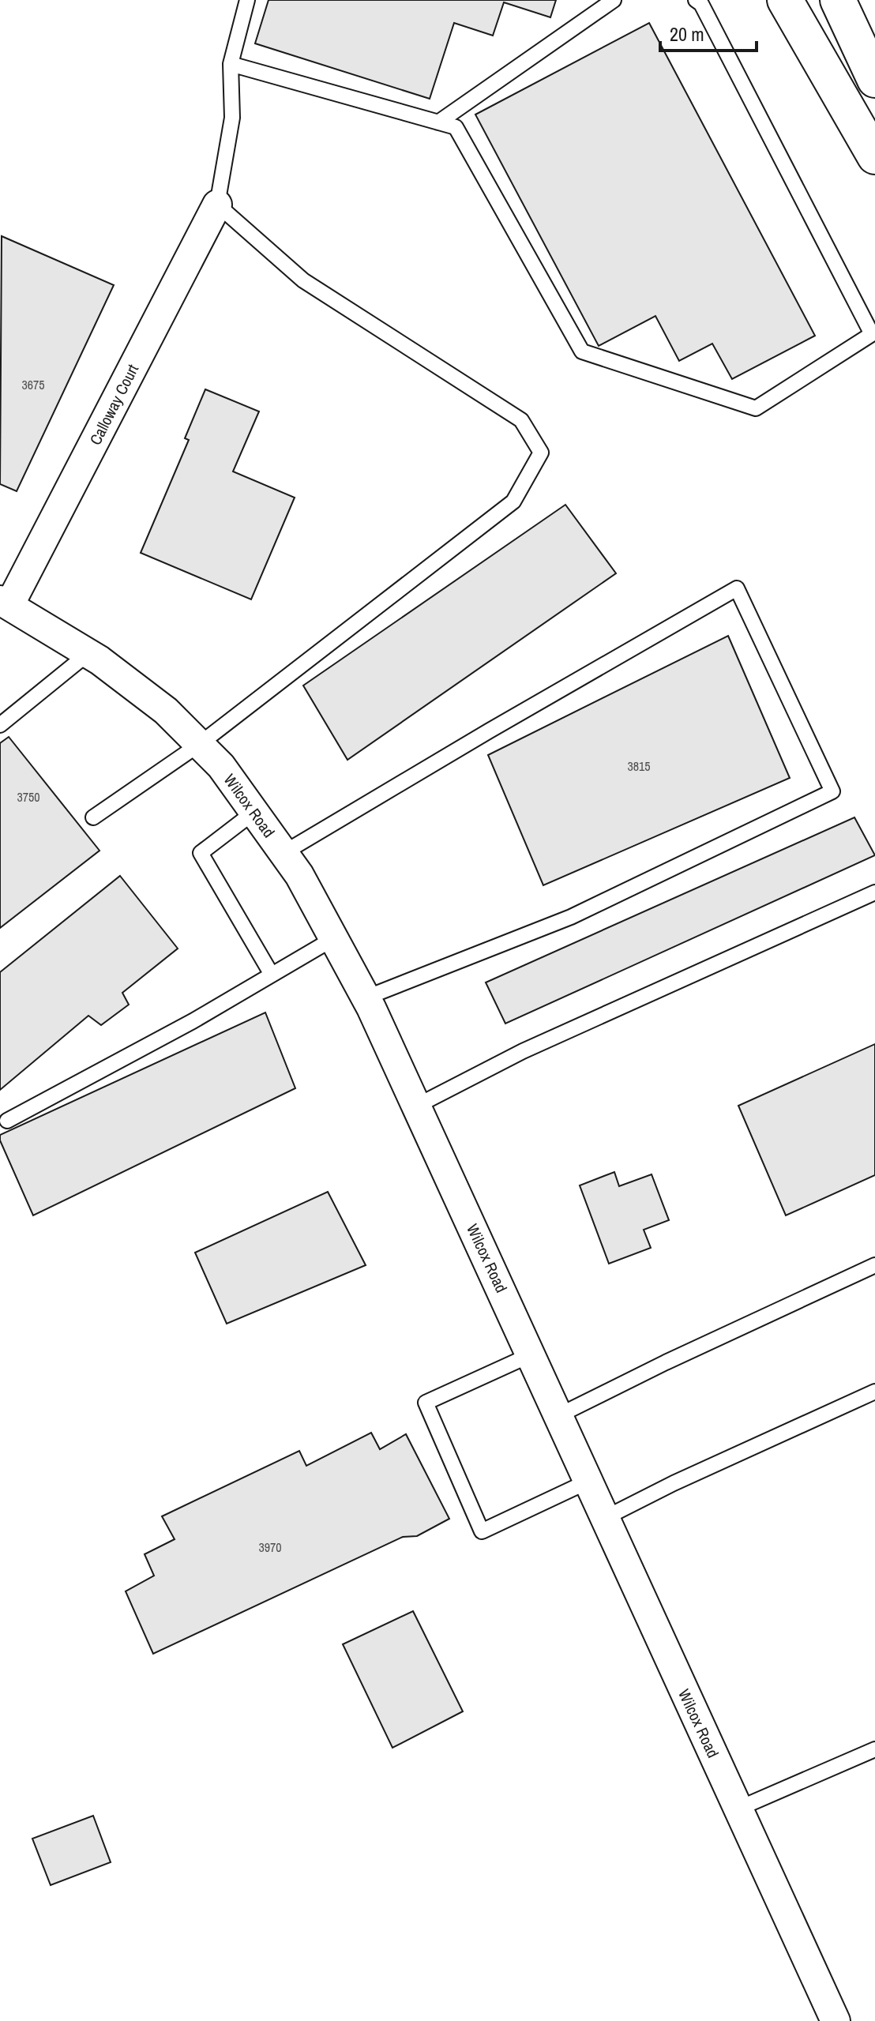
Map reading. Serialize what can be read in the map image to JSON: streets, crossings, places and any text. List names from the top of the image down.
{
  "streets": {
    "street": ["Calloway Court", "Wilcox Road"]
  },
  "crossings": [
    ["Calloway Court", "Wilcox Road"]
  ],
  "house_numbers": [
    "3675",
    "3815",
    "3750",
    "3970"
  ],
  "scale_bar": "20 m"
}
